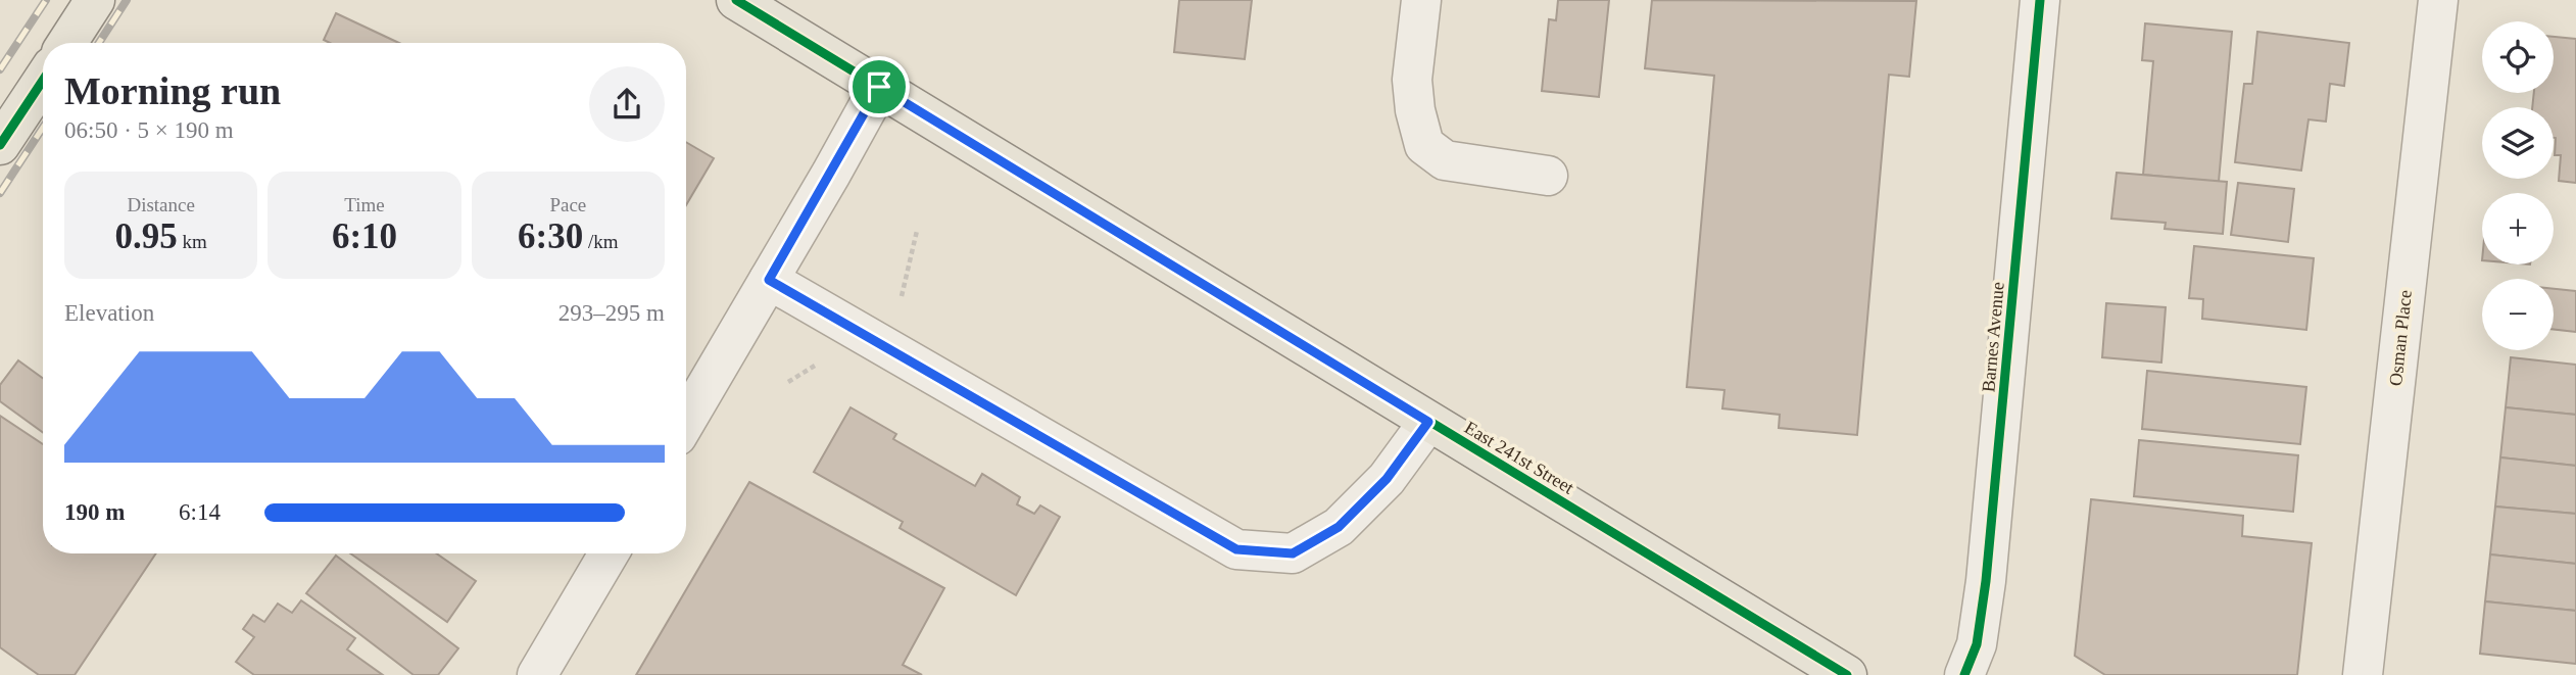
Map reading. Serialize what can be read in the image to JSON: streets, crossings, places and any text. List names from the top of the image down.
{
  "streets": {
    "main road": ["East 241st Street"],
    "street": ["Barnes Avenue", "Osman Place"]
  },
  "page": {
    "map_buttons": ["+", "−"],
    "heading": ["Morning run", "06:50 · 5 × 190 m"],
    "stats": [
      ["Distance", "0.95 km"],
      ["Time", "6:10"],
      ["Pace", "6:30 /km"]
    ],
    "chart": ["Elevation", "293–295 m"],
    "list": [
      {
        "name": "190 m",
        "note": "6:14"
      }
    ]
  }
}
